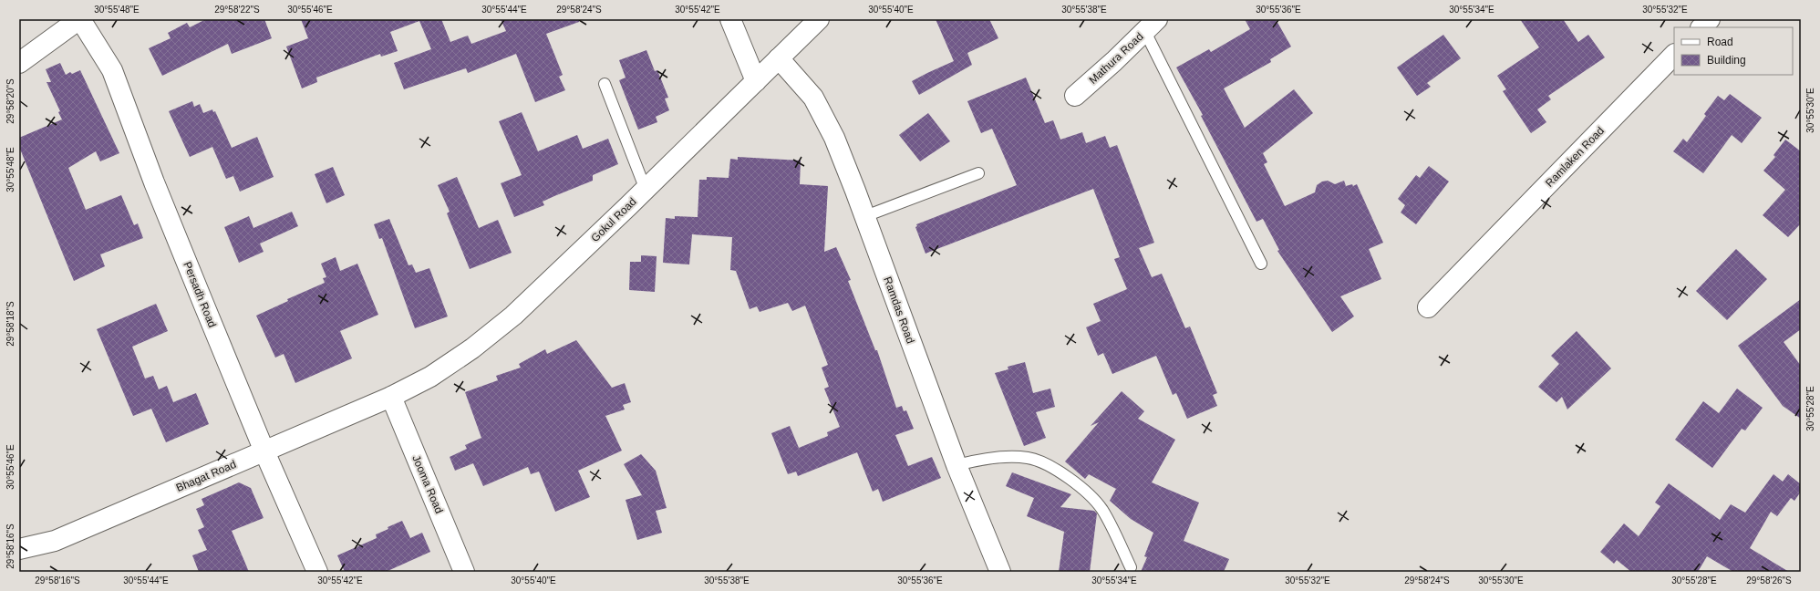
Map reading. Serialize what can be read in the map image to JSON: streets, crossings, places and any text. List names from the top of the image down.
{
  "streets": {
    "street": [
      "Mathura Road",
      "Ramlaken Road",
      "Gokul Road",
      "Persadh Road",
      "Ramdas Road",
      "Bhagat Road",
      "Jooma Road"
    ]
  },
  "crossings": [
    ["Gokul Road", "Ramdas Road"],
    ["Gokul Road", "Bhagat Road"],
    ["Gokul Road", "Jooma Road"],
    ["Persadh Road", "Bhagat Road"],
    ["Bhagat Road", "Jooma Road"]
  ],
  "legend": ["Road", "Building"],
  "coordinates": [
    "30°55'48\"E",
    "29°58'22\"S",
    "30°55'46\"E",
    "30°55'44\"E",
    "29°58'24\"S",
    "30°55'42\"E",
    "30°55'40\"E",
    "30°55'38\"E",
    "30°55'36\"E",
    "30°55'34\"E",
    "30°55'32\"E",
    "29°58'20\"S",
    "30°55'30\"E",
    "29°58'18\"S",
    "30°55'28\"E",
    "29°58'16\"S",
    "29°58'26\"S"
  ]
}
